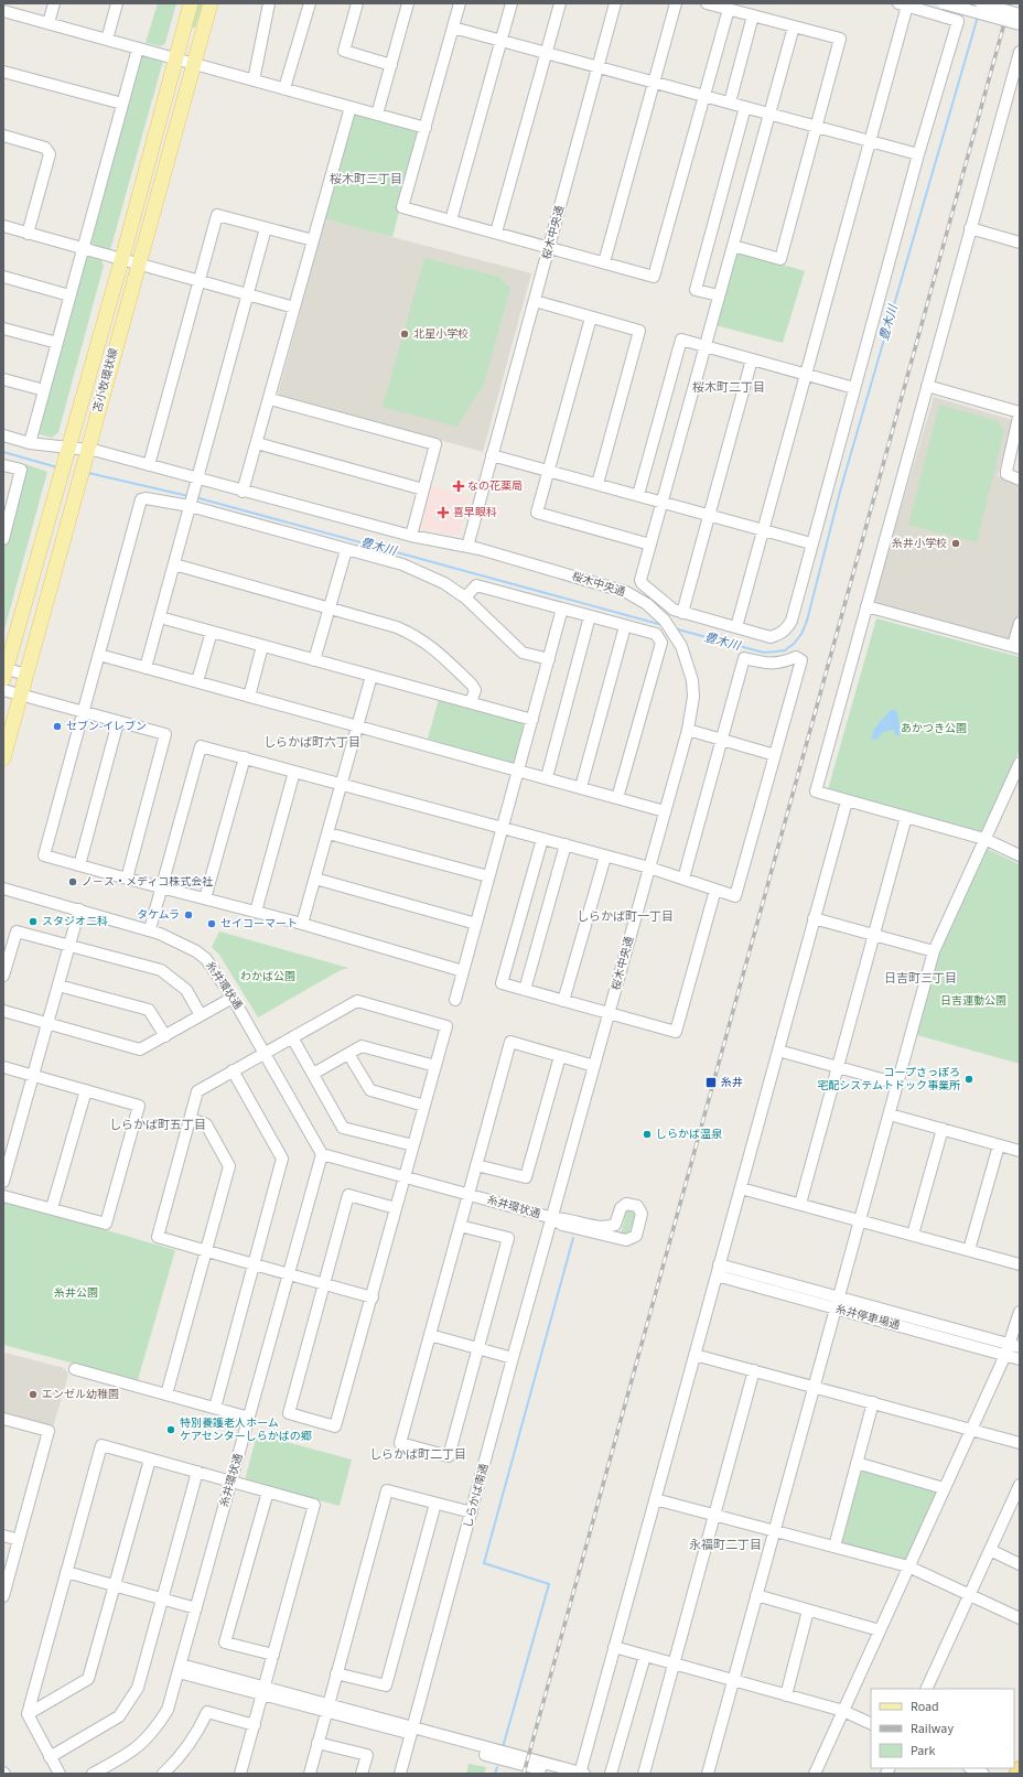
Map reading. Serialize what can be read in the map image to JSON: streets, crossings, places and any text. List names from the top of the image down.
{
  "streets": {
    "main road": ["苫小牧環状線"],
    "street": [
      "桜木中央通",
      "糸井環状通",
      "糸井停車場通",
      "しらかば南通"
    ]
  },
  "crossings": [
    ["桜木中央通", "糸井環状通"],
    ["桜木中央通", "しらかば南通"],
    ["糸井環状通", "しらかば南通"]
  ],
  "districts": [
    "桜木町三丁目",
    "桜木町二丁目",
    "しらかば町六丁目",
    "しらかば町一丁目",
    "日吉町三丁目",
    "しらかば町五丁目",
    "しらかば町二丁目",
    "永福町二丁目"
  ],
  "water": ["豊木川"],
  "parks": [
    "あかつき公園",
    "わかば公園",
    "日吉運動公園",
    "糸井公園"
  ],
  "places": {
    "other": [
      "北星小学校",
      "糸井小学校",
      "セブン-イレブン",
      "ノ－ス・メディコ株式会社",
      "タケムラ",
      "スタジオ二科",
      "セイコーマート",
      "コープさっぽろ 宅配システムトドック事業所",
      "しらかば温泉",
      "エンゼル幼稚園",
      "特別養護老人ホーム ケアセンターしらかばの郷"
    ],
    "health": ["なの花薬局", "喜早眼科"],
    "transit": ["糸井"]
  },
  "legend": ["Road", "Railway", "Park"]
}
